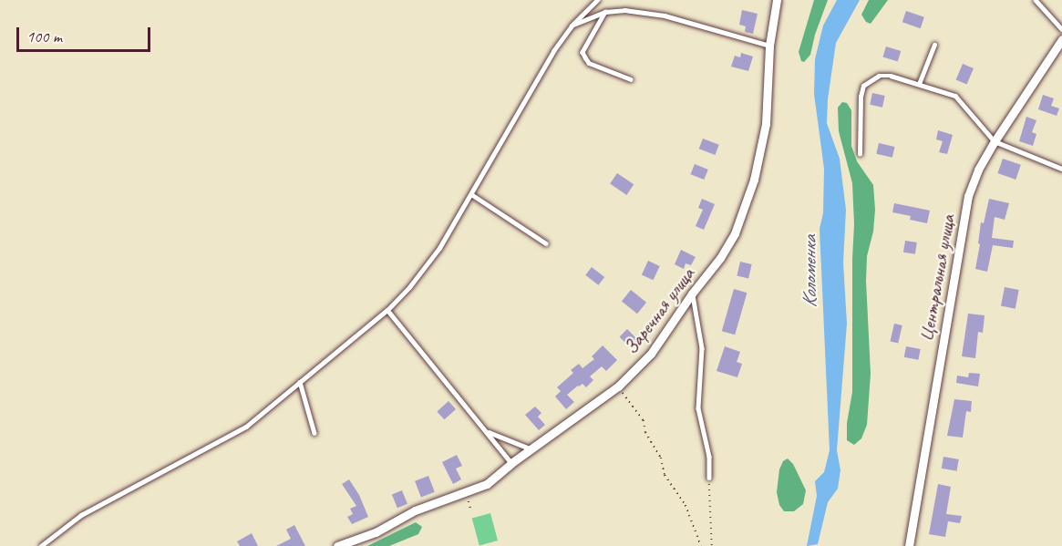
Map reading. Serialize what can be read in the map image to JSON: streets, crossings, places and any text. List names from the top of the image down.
{
  "streets": {
    "street": ["Центральная улица", "Заречная улица"]
  },
  "water": ["Коломенка"],
  "scale_bar": "100 m"
}
